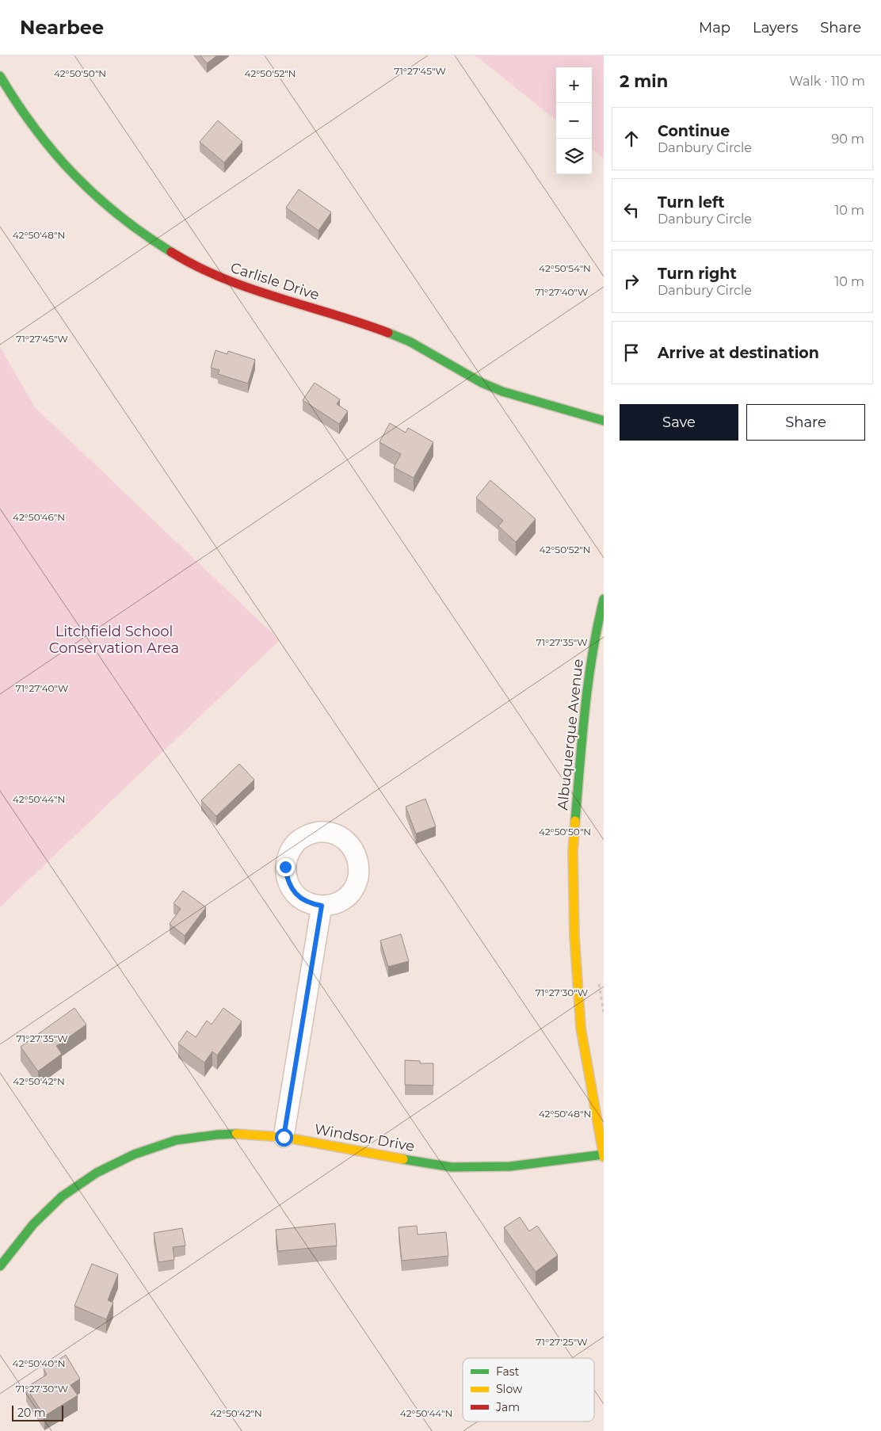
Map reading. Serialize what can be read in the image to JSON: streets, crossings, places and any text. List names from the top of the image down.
{
  "streets": {
    "street": ["Carlisle Drive", "Albuquerque Avenue", "Windsor Drive"]
  },
  "crossings": [
    ["Albuquerque Avenue", "Windsor Drive"]
  ],
  "parks": ["Litchfield School Conservation Area"],
  "legend": ["Fast", "Slow", "Jam"],
  "scale_bar": "20 m",
  "page": {
    "header": "Nearbee",
    "nav": ["Map", "Layers", "Share"],
    "heading": ["2 min", "Walk · 110 m"],
    "map_buttons": ["+", "−"],
    "list": [
      ["Continue", "Danbury Circle", "90 m"],
      ["Turn left", "Danbury Circle", "10 m"],
      ["Turn right", "Danbury Circle", "10 m"],
      "Arrive at destination"
    ],
    "buttons": ["Save", "Share"],
    "scale": "20 m"
  },
  "coordinates": [
    "71°27'45\"W",
    "42°50'52\"N",
    "42°50'50\"N",
    "42°50'48\"N",
    "42°50'54\"N",
    "71°27'40\"W",
    "42°50'46\"N",
    "71°27'35\"W",
    "42°50'44\"N",
    "71°27'30\"W",
    "42°50'42\"N",
    "71°27'25\"W",
    "42°50'40\"N"
  ]
}
